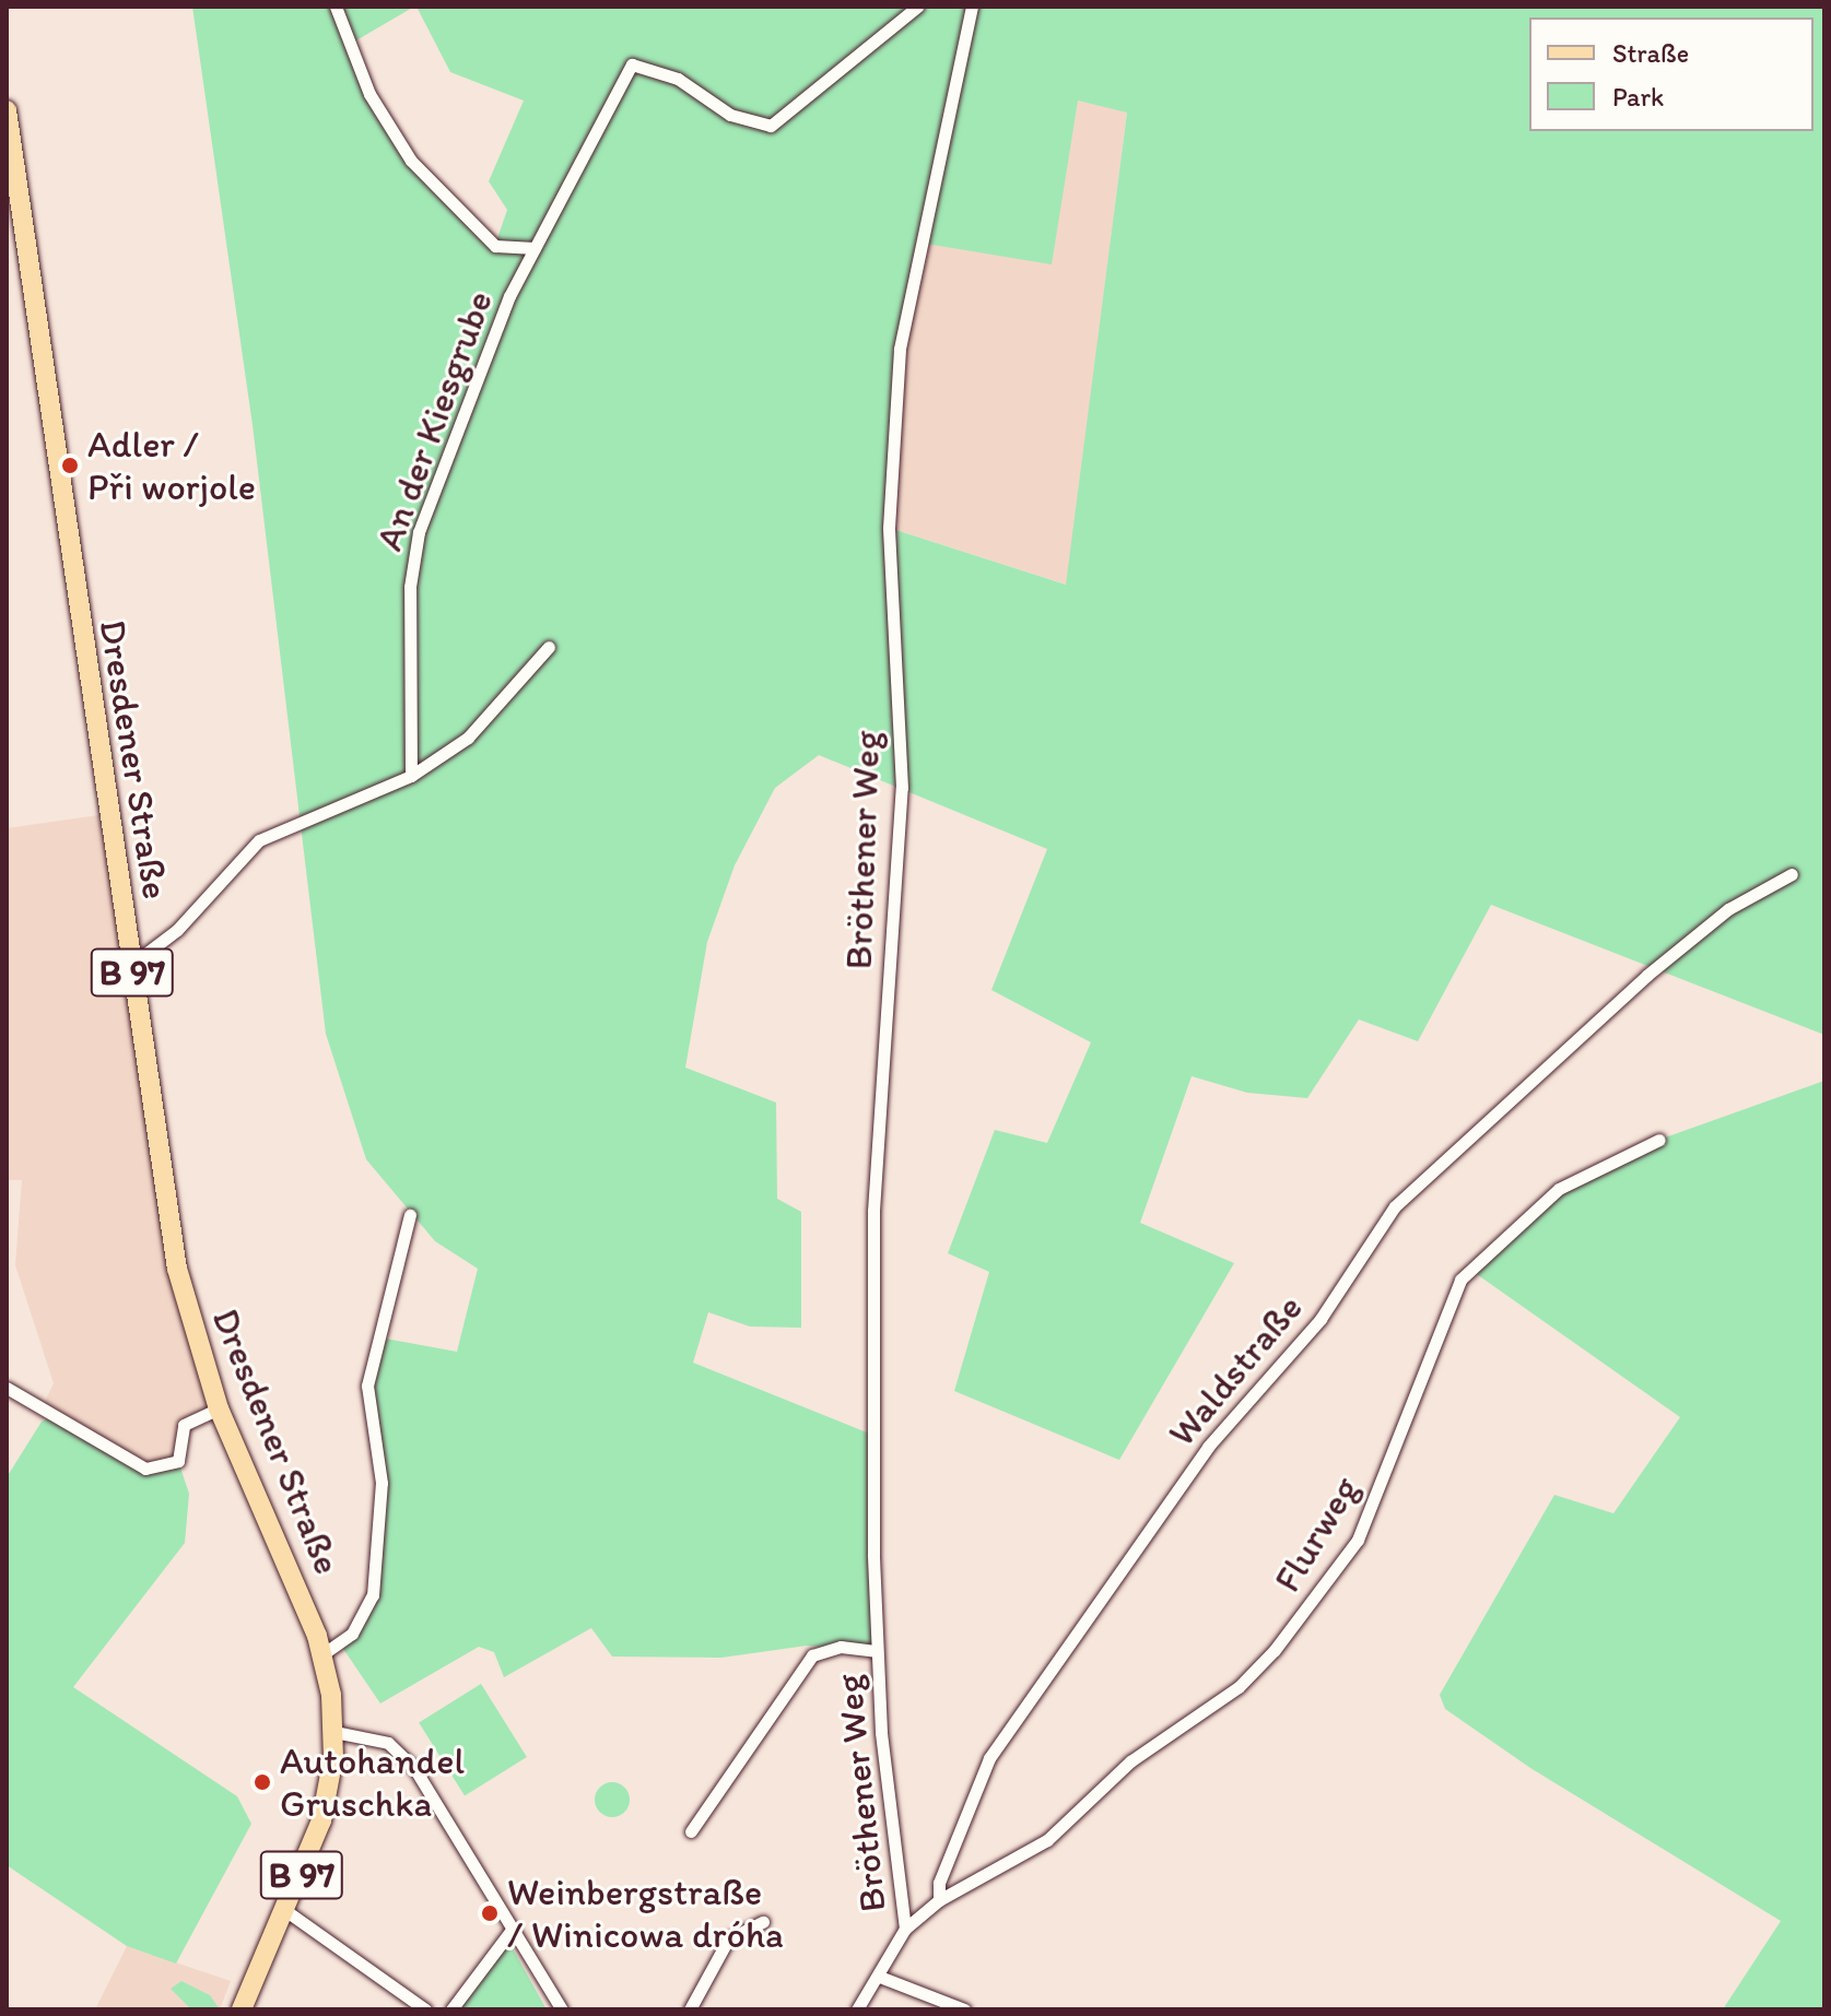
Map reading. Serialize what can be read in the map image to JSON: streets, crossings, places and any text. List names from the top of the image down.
{
  "streets": {
    "main road": ["Dresdener Straße", "B 97"],
    "street": [
      "An der Kiesgrube",
      "Bröthener Weg",
      "Waldstraße",
      "Flurweg"
    ]
  },
  "crossings": [
    ["Dresdener Straße", "B 97"],
    ["Waldstraße", "Flurweg"]
  ],
  "places": ["Adler / Při worjole", "Autohandel Gruschka", "Weinbergstraße / Winicowa dróha"],
  "legend": ["Straße", "Park"]
}
